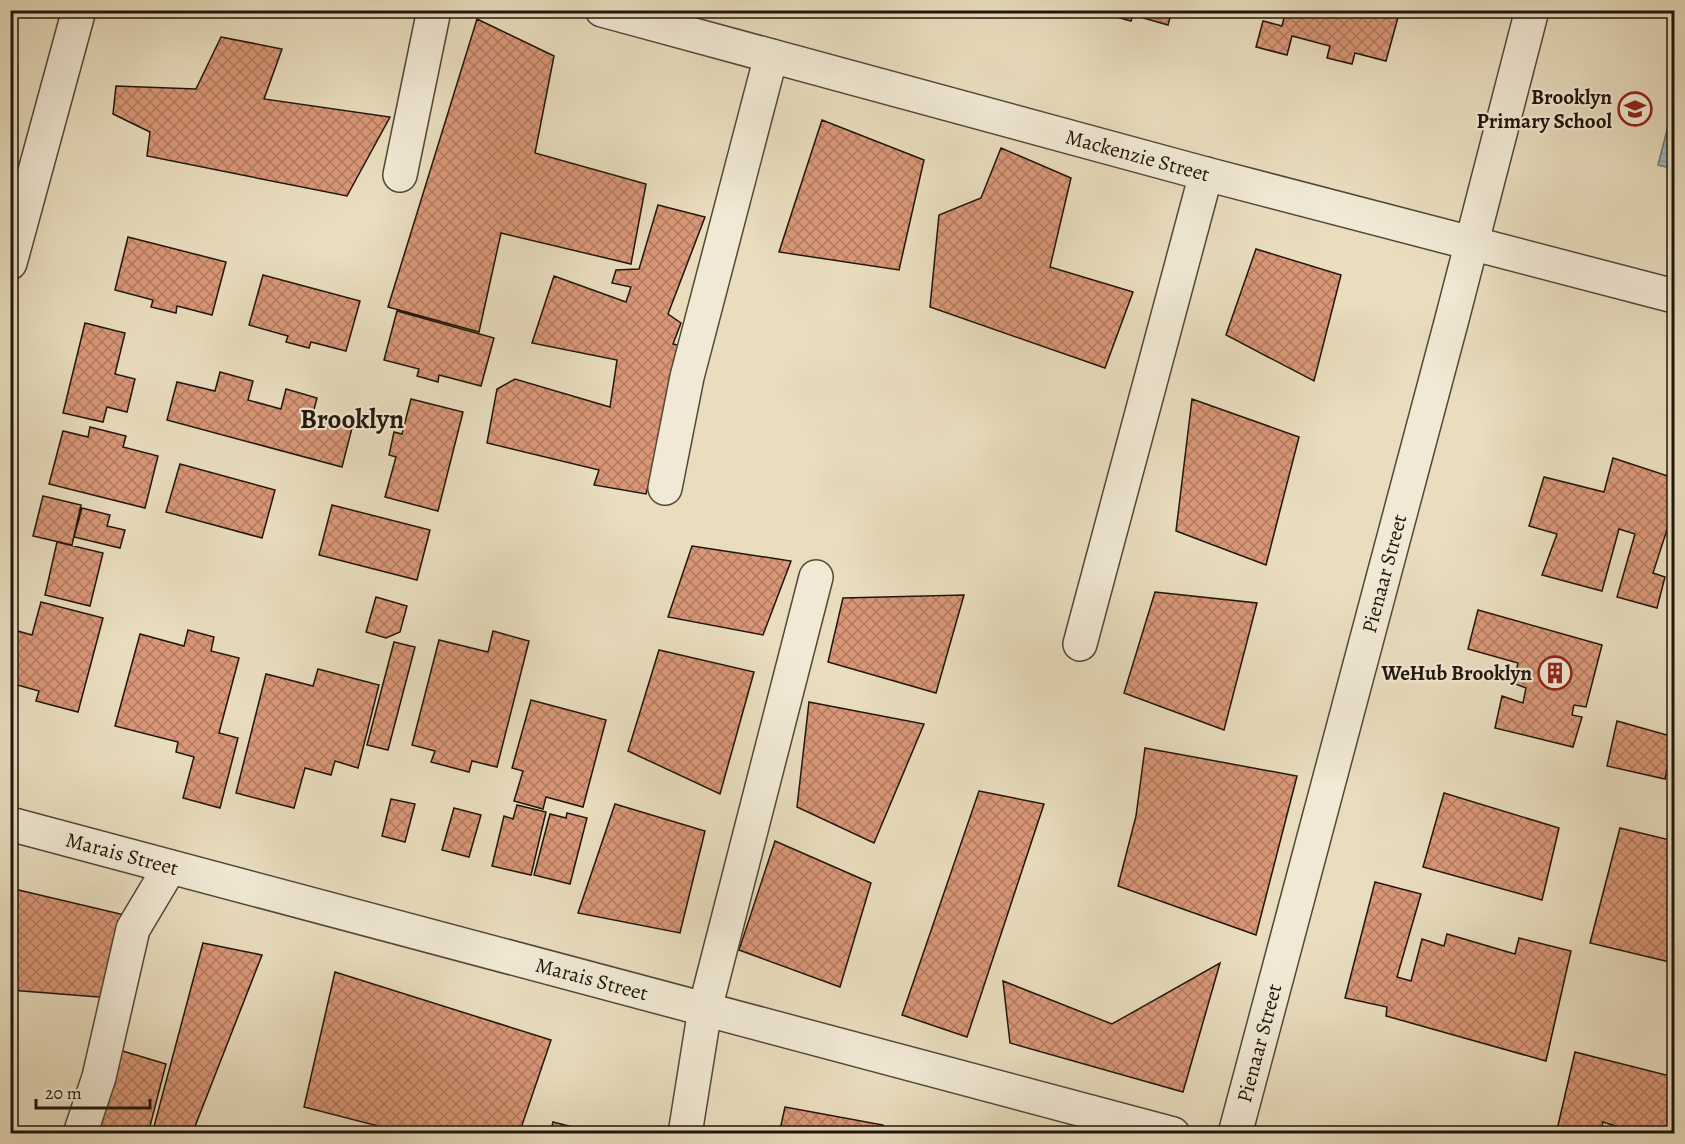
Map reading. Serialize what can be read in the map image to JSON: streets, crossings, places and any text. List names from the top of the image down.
{
  "streets": {
    "street": ["Mackenzie Street", "Pienaar Street", "Marais Street"]
  },
  "crossings": [
    ["Mackenzie Street", "Pienaar Street"]
  ],
  "districts": ["Brooklyn"],
  "places": {
    "school or university": ["Brooklyn Primary School"],
    "building": ["WeHub Brooklyn"]
  },
  "scale_bar": "20 m"
}
